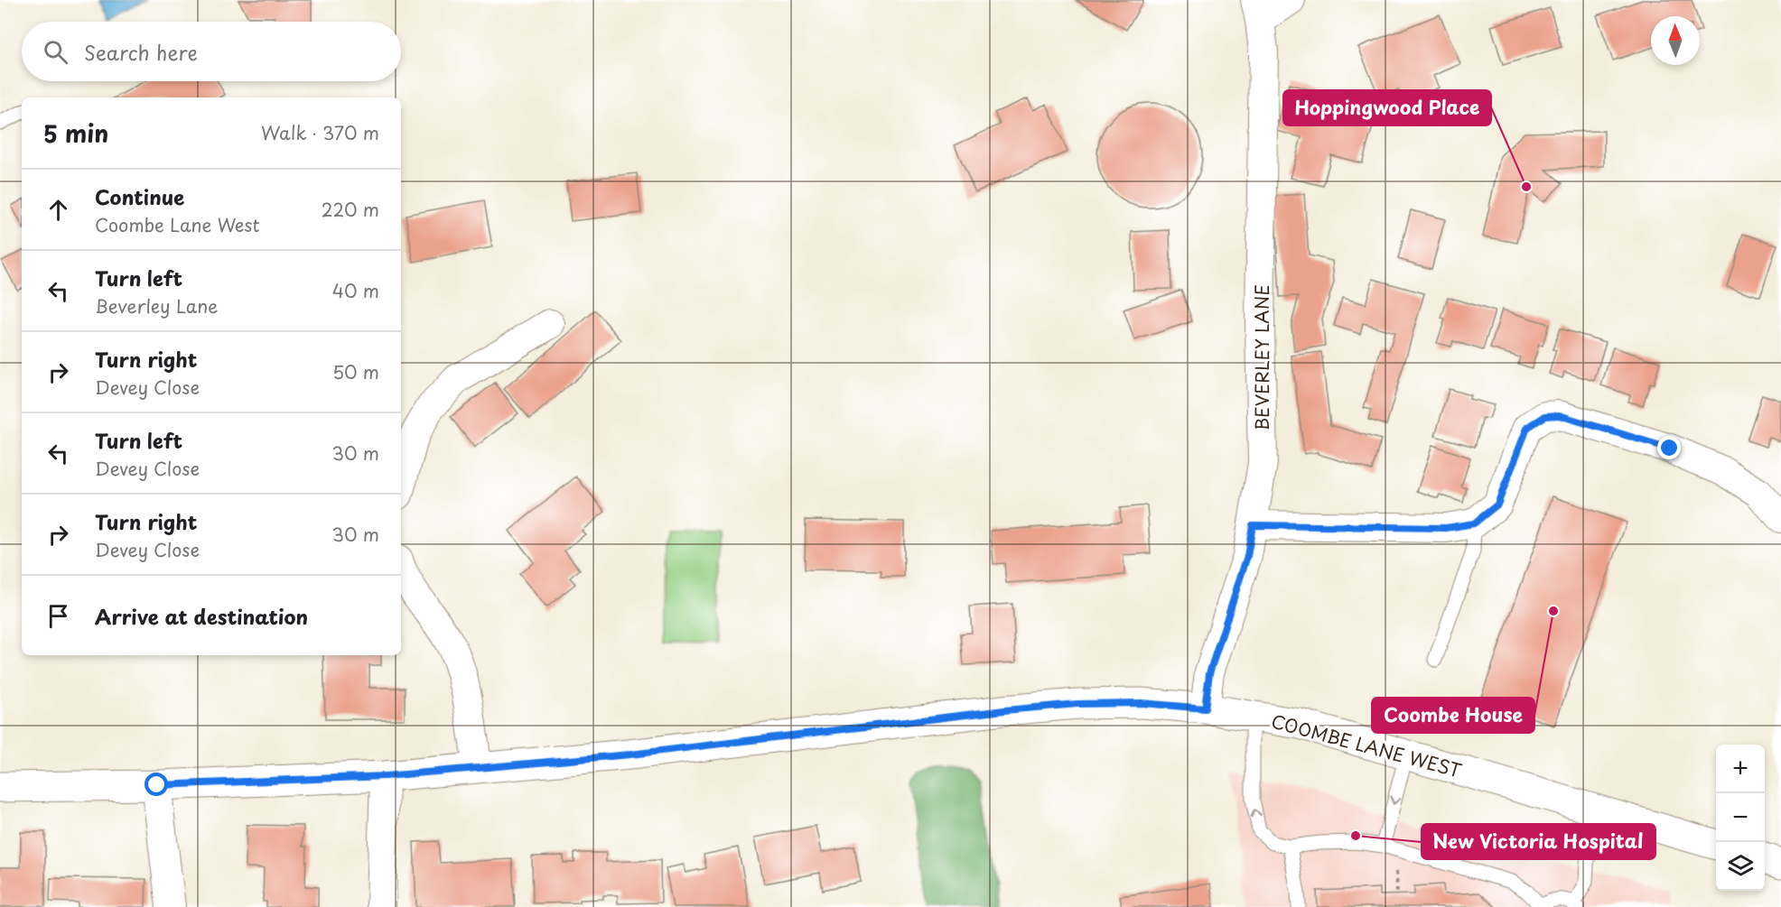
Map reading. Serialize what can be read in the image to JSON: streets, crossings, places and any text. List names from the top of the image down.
{
  "streets": {
    "main road": ["COOMBE LANE WEST"],
    "street": ["BEVERLEY LANE"]
  },
  "crossings": [
    ["BEVERLEY LANE", "COOMBE LANE WEST"]
  ],
  "places": ["Hoppingwood Place", "Coombe House", "New Victoria Hospital"],
  "north": "top",
  "page": {
    "search": "Search here",
    "heading": ["5 min", "Walk · 370 m"],
    "list": [
      ["Continue", "Coombe Lane West", "220 m"],
      ["Turn left", "Beverley Lane", "40 m"],
      ["Turn right", "Devey Close", "50 m"],
      ["Turn left", "Devey Close", "30 m"],
      ["Turn right", "Devey Close", "30 m"],
      "Arrive at destination"
    ],
    "map_buttons": ["+", "−"]
  }
}
